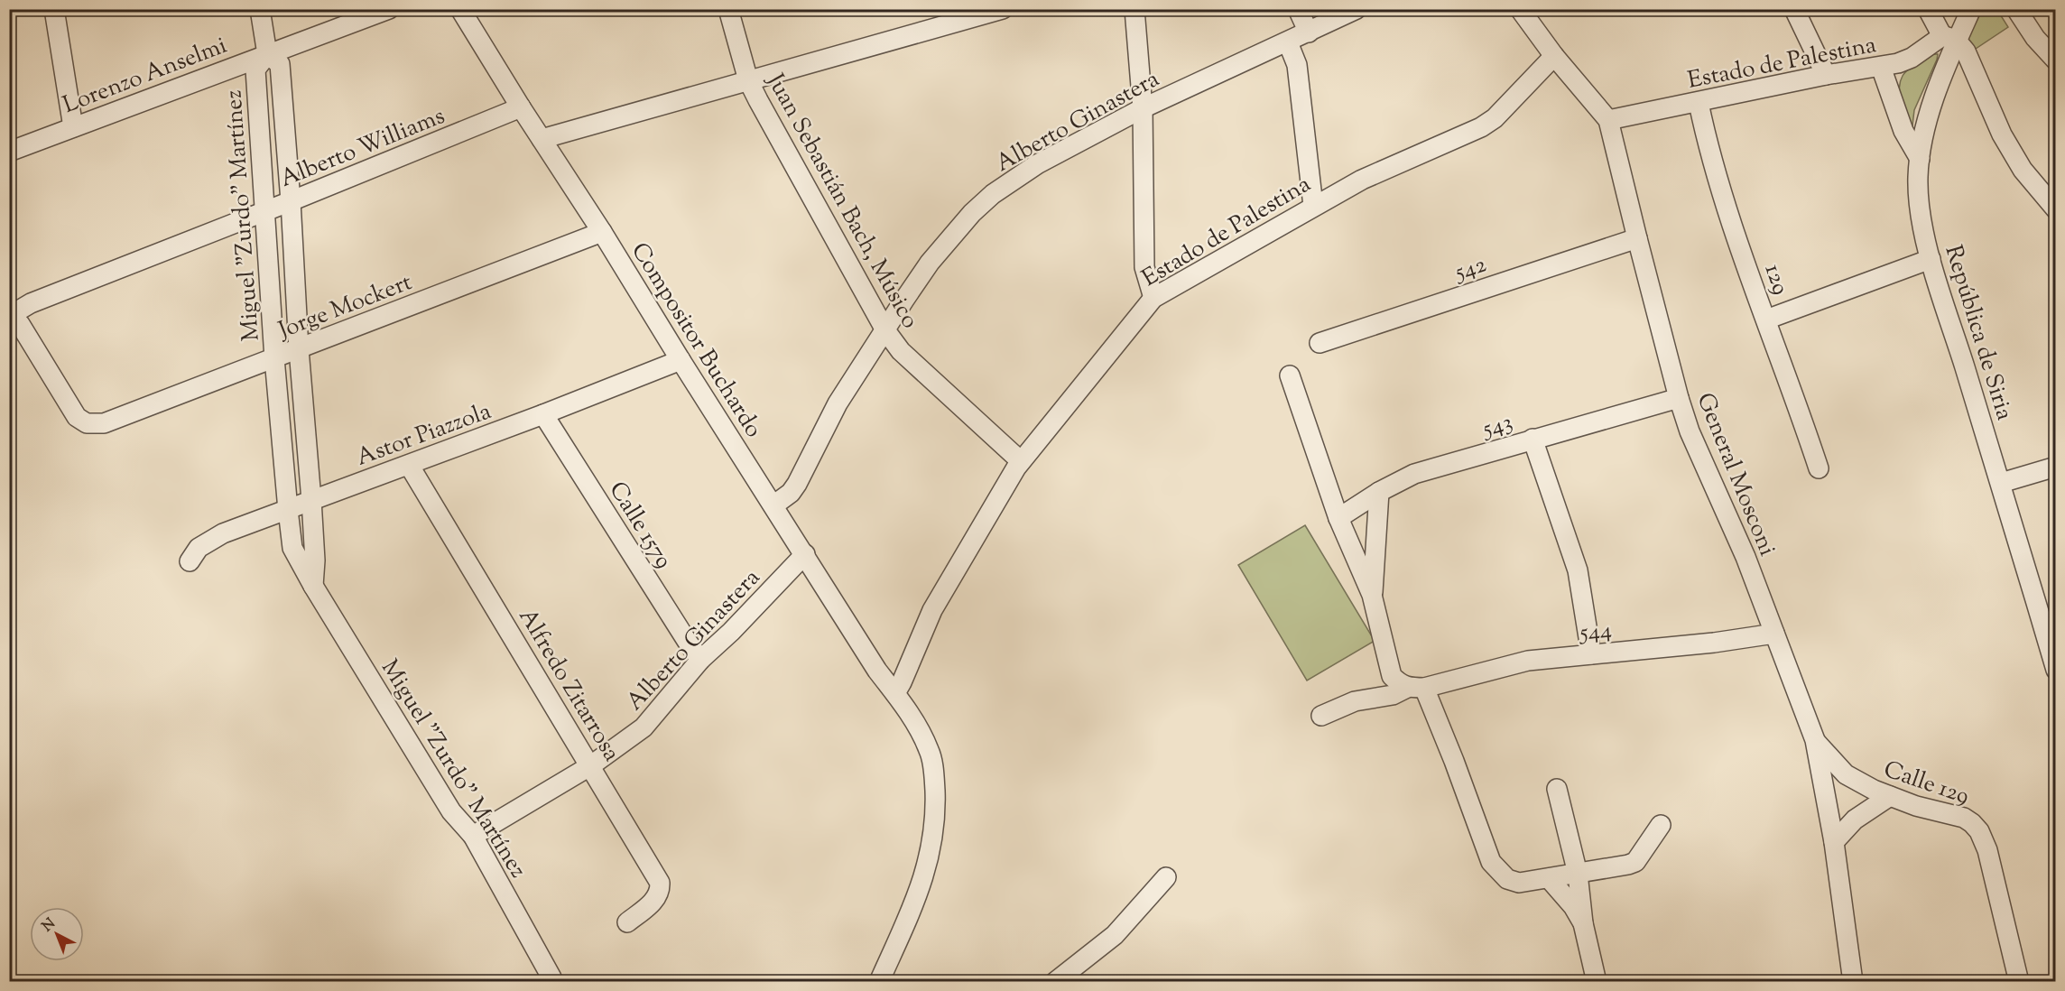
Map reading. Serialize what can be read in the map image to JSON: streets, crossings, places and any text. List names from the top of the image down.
{
  "streets": {
    "street": [
      "Estado de Palestina",
      "Lorenzo Anselmi",
      "Alberto Ginastera",
      "Alberto Williams",
      "Juan Sebastián Bach, Músico",
      "Miguel \"Zurdo\" Martínez",
      "542",
      "129",
      "Jorge Mockert",
      "República de Siria",
      "Compositor Buchardo",
      "543",
      "Astor Piazzola",
      "General Mosconi",
      "Calle 1579",
      "544",
      "Alfredo Zitarrosa",
      "Calle 129"
    ]
  },
  "crossings": [
    ["Estado de Palestina", "Juan Sebastián Bach, Músico"],
    ["Estado de Palestina", "129"],
    ["Estado de Palestina", "República de Siria"],
    ["Estado de Palestina", "Compositor Buchardo"],
    ["Estado de Palestina", "General Mosconi"],
    ["Lorenzo Anselmi", "Miguel \"Zurdo\" Martínez"],
    ["Alberto Ginastera", "Juan Sebastián Bach, Músico"],
    ["Alberto Ginastera", "Miguel \"Zurdo\" Martínez"],
    ["Alberto Ginastera", "Compositor Buchardo"],
    ["Alberto Ginastera", "Calle 1579"],
    ["Alberto Ginastera", "Alfredo Zitarrosa"],
    ["Alberto Williams", "Miguel \"Zurdo\" Martínez"],
    ["Alberto Williams", "Jorge Mockert"],
    ["Alberto Williams", "Compositor Buchardo"],
    ["Miguel \"Zurdo\" Martínez", "Jorge Mockert"],
    ["Miguel \"Zurdo\" Martínez", "Astor Piazzola"],
    ["542", "General Mosconi"],
    ["Jorge Mockert", "Compositor Buchardo"],
    ["Compositor Buchardo", "Astor Piazzola"],
    ["543", "General Mosconi"],
    ["Astor Piazzola", "Calle 1579"],
    ["Astor Piazzola", "Alfredo Zitarrosa"],
    ["General Mosconi", "544"],
    ["General Mosconi", "Calle 129"]
  ],
  "north": "top left"
}
